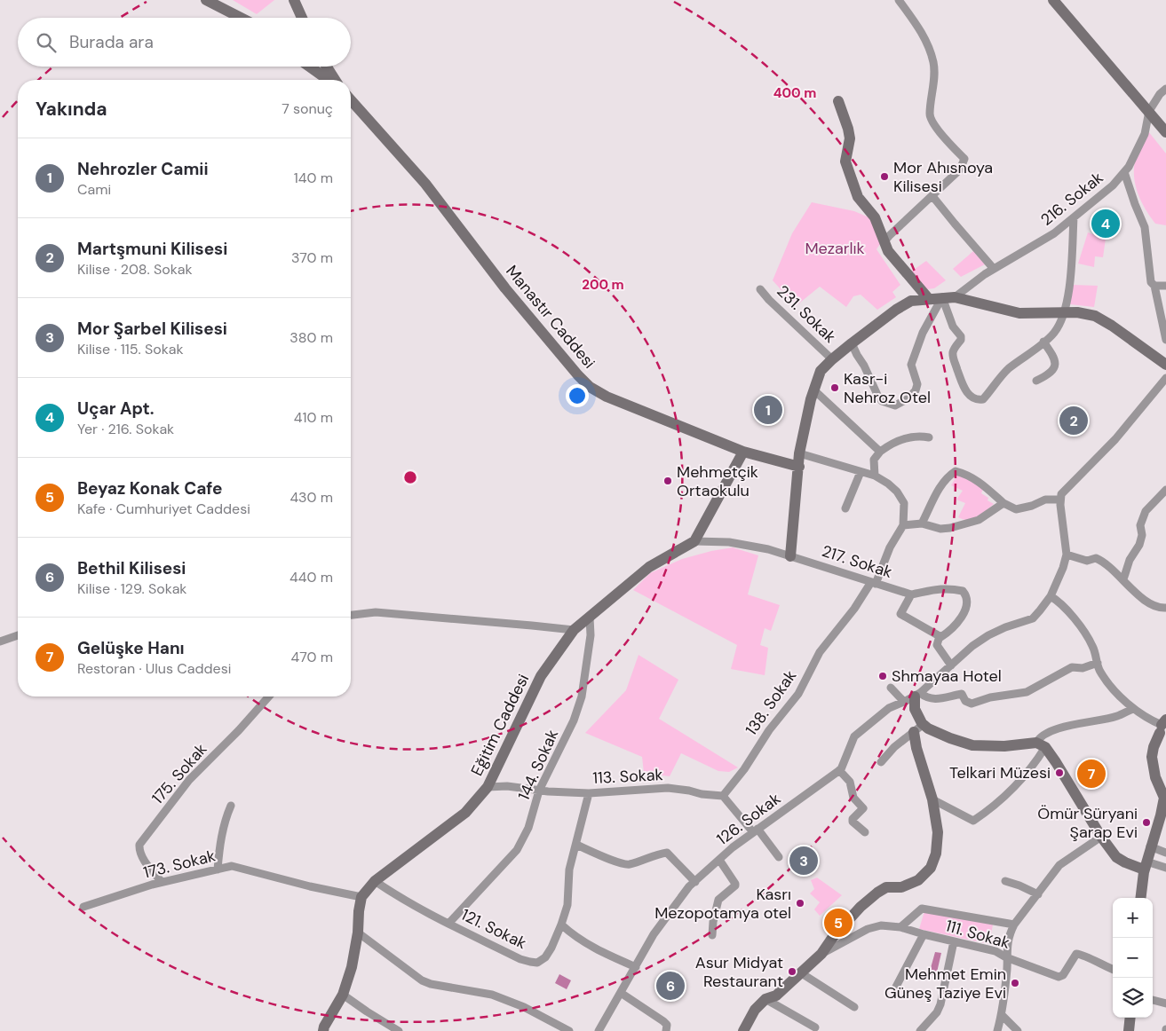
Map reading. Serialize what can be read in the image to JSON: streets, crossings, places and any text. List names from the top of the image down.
{
  "streets": {
    "street": [
      "216. Sokak",
      "231. Sokak",
      "Manastır Caddesi",
      "217. Sokak",
      "138. Sokak",
      "Eğitim Caddesi",
      "144. Sokak",
      "175. Sokak",
      "113. Sokak",
      "126. Sokak",
      "173. Sokak",
      "121. Sokak",
      "111. Sokak"
    ]
  },
  "crossings": [
    ["217. Sokak", "138. Sokak"],
    ["217. Sokak", "Eğitim Caddesi"],
    ["138. Sokak", "113. Sokak"],
    ["Eğitim Caddesi", "144. Sokak"],
    ["Eğitim Caddesi", "113. Sokak"],
    ["Eğitim Caddesi", "173. Sokak"],
    ["Eğitim Caddesi", "121. Sokak"],
    ["144. Sokak", "113. Sokak"],
    ["144. Sokak", "121. Sokak"],
    ["175. Sokak", "173. Sokak"],
    ["113. Sokak", "121. Sokak"]
  ],
  "parks": ["Mezarlık"],
  "places": [
    "Mor Ahısnoya Kilisesi",
    "Kasr-i Nehroz Otel",
    "Mehmetçik Ortaokulu",
    "Shmayaa Hotel",
    "Telkari Müzesi",
    "Ömür Süryani Şarap Evi",
    "Kasrı Mezopotamya otel",
    "Asur Midyat Restaurant",
    "Mehmet Emin Güneş Taziye Evi"
  ],
  "page": {
    "search": "Burada ara",
    "heading": ["Yakında", "7 sonuç"],
    "list": [
      {
        "mark": "1",
        "name": "Nehrozler Camii",
        "note": "Cami",
        "value": "140 m"
      },
      {
        "mark": "2",
        "name": "Martşmuni Kilisesi",
        "note": "Kilise · 208. Sokak",
        "value": "370 m"
      },
      {
        "mark": "3",
        "name": "Mor Şarbel Kilisesi",
        "note": "Kilise · 115. Sokak",
        "value": "380 m"
      },
      {
        "mark": "4",
        "name": "Uçar Apt.",
        "note": "Yer · 216. Sokak",
        "value": "410 m"
      },
      {
        "mark": "5",
        "name": "Beyaz Konak Cafe",
        "note": "Kafe · Cumhuriyet Caddesi",
        "value": "430 m"
      },
      {
        "mark": "6",
        "name": "Bethil Kilisesi",
        "note": "Kilise · 129. Sokak",
        "value": "440 m"
      },
      {
        "mark": "7",
        "name": "Gelüşke Hanı",
        "note": "Restoran · Ulus Caddesi",
        "value": "470 m"
      }
    ],
    "pins": [
      "4",
      "1",
      "2",
      "7",
      "3",
      "5",
      "6"
    ],
    "map_buttons": ["+", "−"]
  },
  "rings": ["400 m", "200 m"]
}
